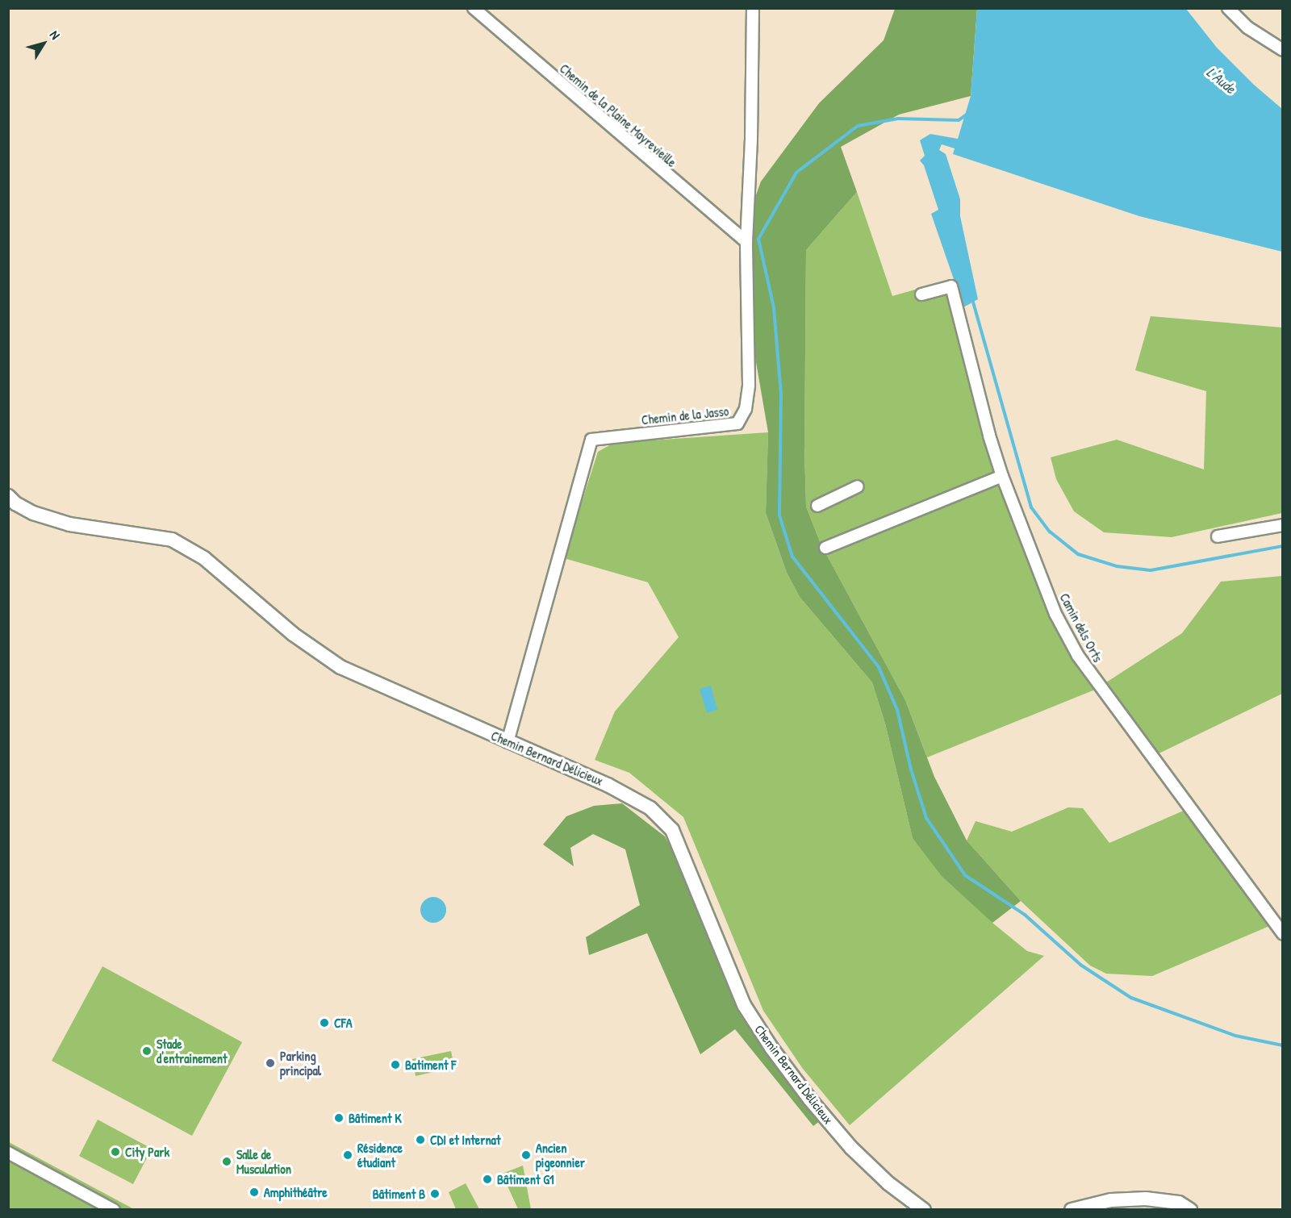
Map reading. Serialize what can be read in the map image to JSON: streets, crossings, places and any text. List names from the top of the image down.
{
  "streets": {
    "street": [
      "Chemin de la Plaine Mayrevieille",
      "Chemin de la Jasso",
      "Camin dels Orts",
      "Chemin Bernard Délicieux"
    ]
  },
  "crossings": [
    ["Chemin de la Plaine Mayrevieille", "Chemin de la Jasso"],
    ["Chemin de la Jasso", "Chemin Bernard Délicieux"]
  ],
  "water": ["L'Aude"],
  "places": [
    "CFA",
    "Stade d'entrainement",
    "Parking principal",
    "Batiment F",
    "Bâtiment K",
    "CDI et Internat",
    "City Park",
    "Résidence étudiant",
    "Ancien pigeonnier",
    "Salle de Musculation",
    "Bâtiment G1",
    "Amphithéâtre",
    "Bâtiment B"
  ],
  "north": "top right"
}
